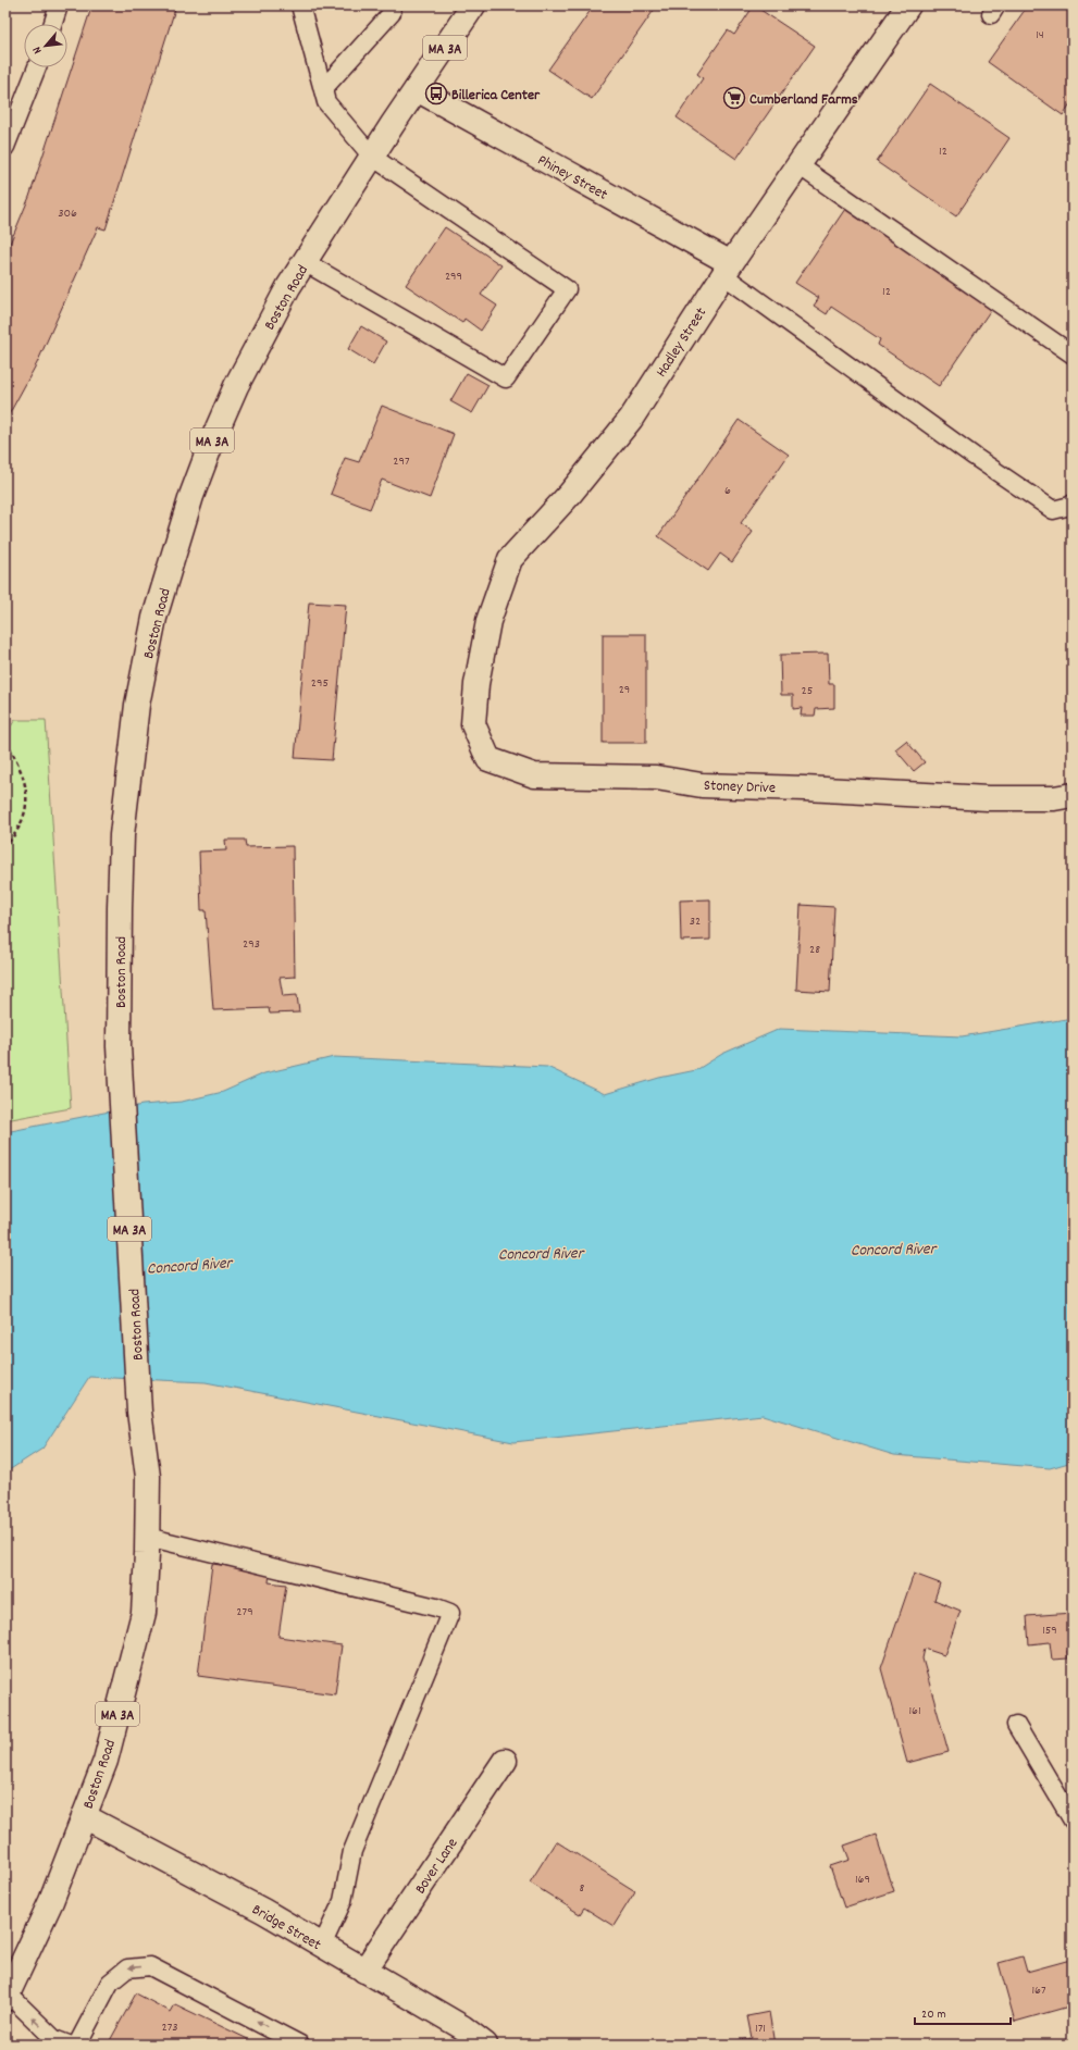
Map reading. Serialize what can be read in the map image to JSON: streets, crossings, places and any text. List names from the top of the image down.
{
  "streets": {
    "main road": [
      "MA 3A",
      "Phiney Street",
      "Boston Road",
      "Hadley Street",
      "Stoney Drive",
      "Bover Lane",
      "Bridge Street"
    ]
  },
  "crossings": [
    ["Phiney Street", "Boston Road"],
    ["Phiney Street", "Hadley Street"],
    ["Boston Road", "Bridge Street"],
    ["Hadley Street", "Stoney Drive"],
    ["Bover Lane", "Bridge Street"]
  ],
  "water": ["Concord River"],
  "places": {
    "bus stop": ["Billerica Center"],
    "supermarket": ["Cumberland Farms"]
  },
  "house_numbers": [
    "14",
    "12",
    "306",
    "299",
    "12",
    "297",
    "6",
    "295",
    "29",
    "25",
    "32",
    "293",
    "28",
    "279",
    "159",
    "161",
    "169",
    "8",
    "167",
    "273",
    "171"
  ],
  "scale_bar": "20 m",
  "north": "bottom left"
}
